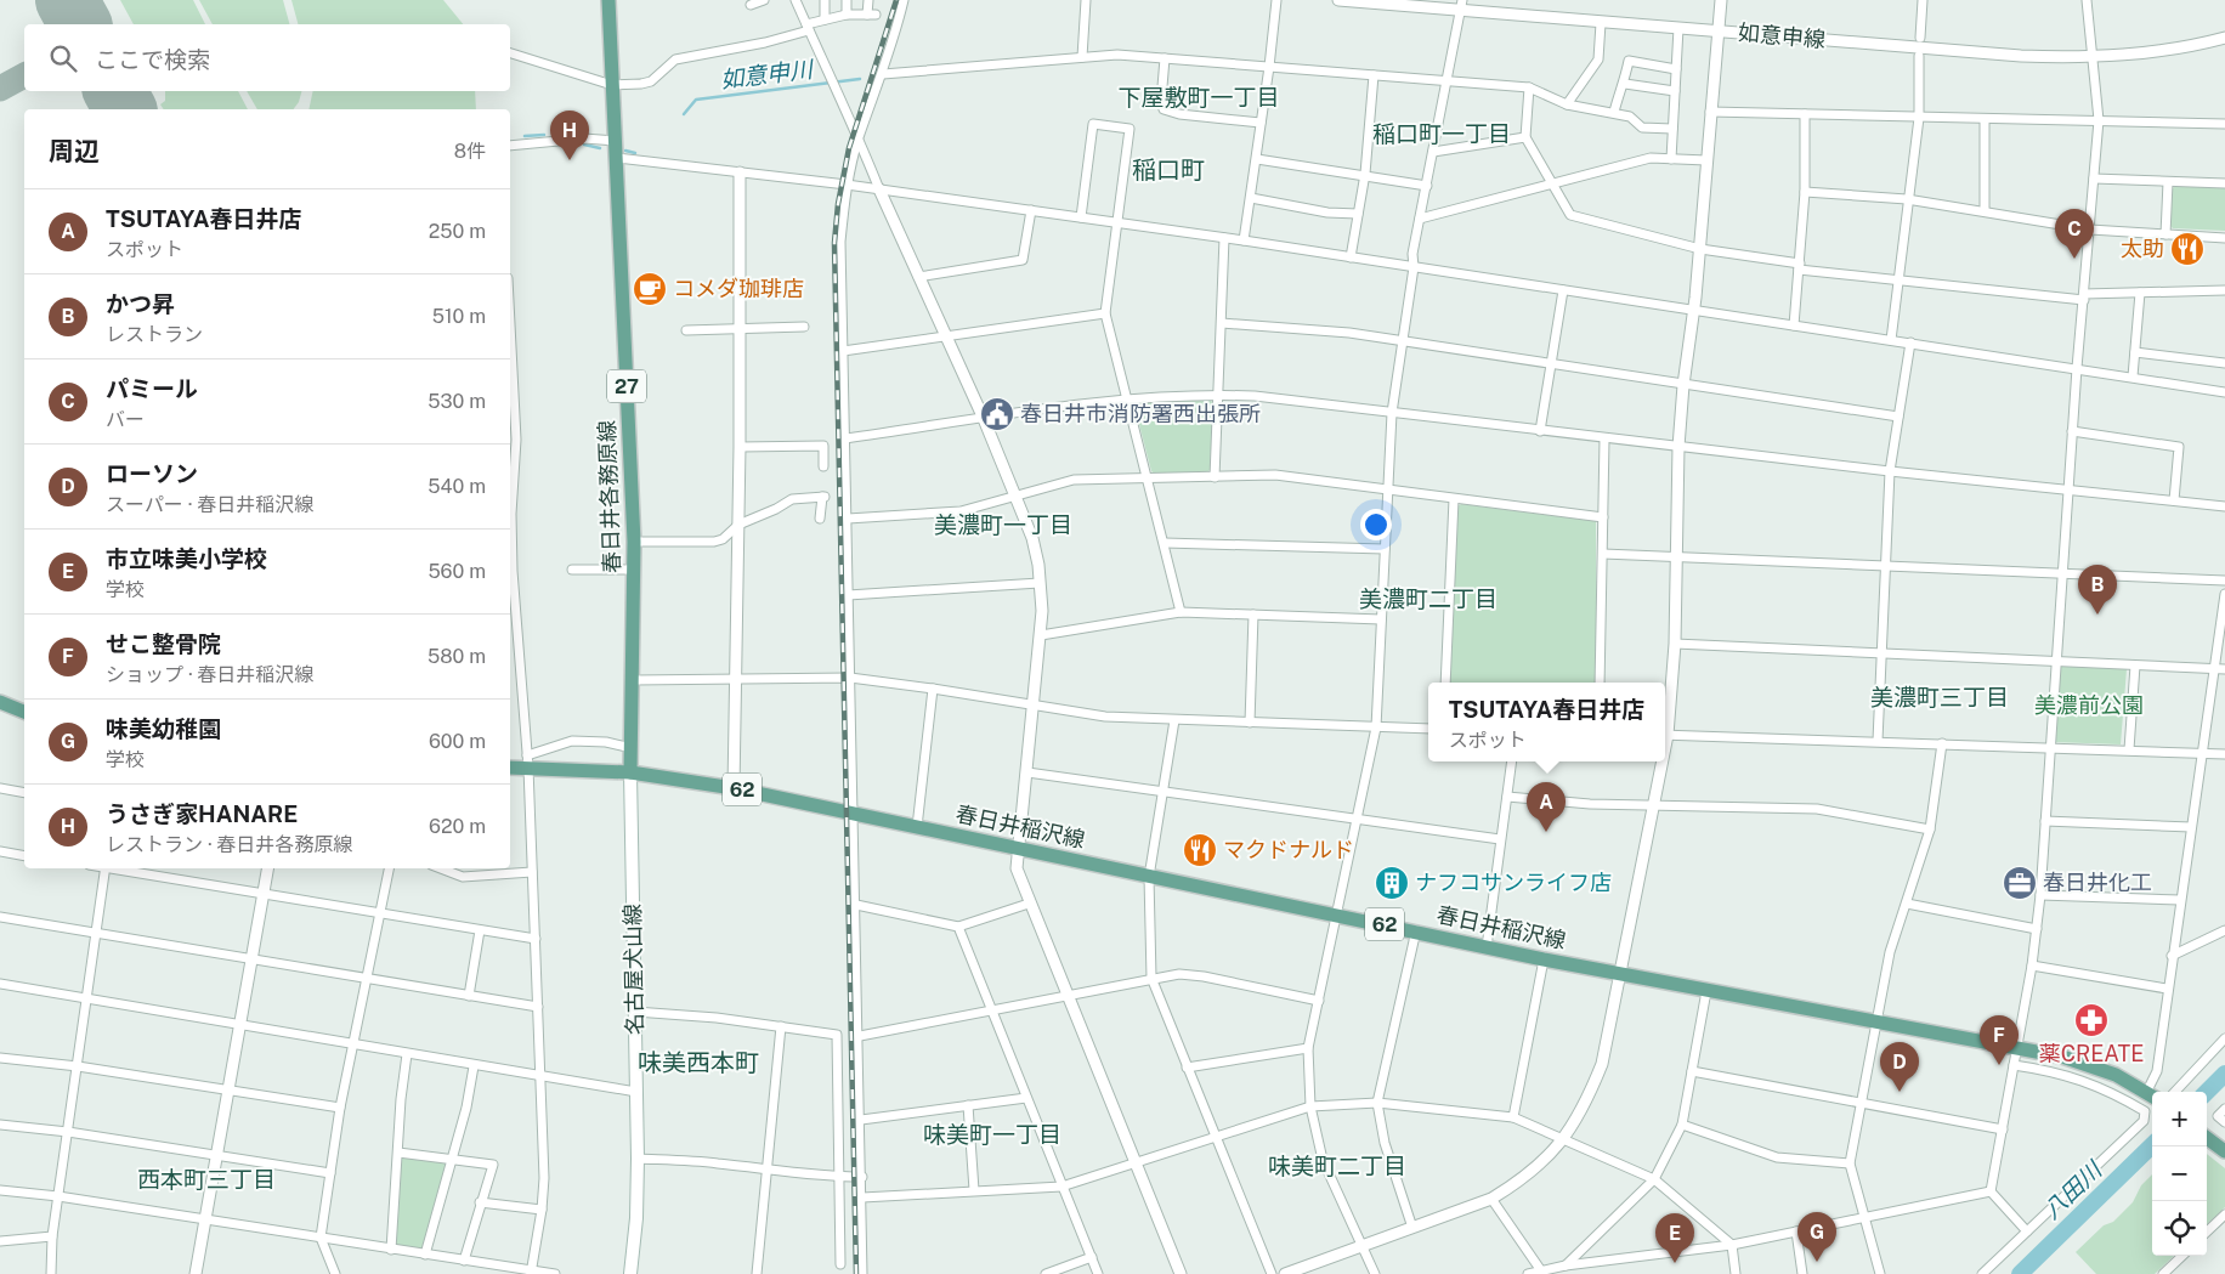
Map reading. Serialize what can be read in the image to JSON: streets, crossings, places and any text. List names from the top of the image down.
{
  "streets": {
    "main road": [
      "27",
      "春日井各務原線",
      "62",
      "春日井稲沢線",
      "名古屋犬山線"
    ],
    "street": ["如意申線"]
  },
  "crossings": [
    ["春日井各務原線", "春日井稲沢線"],
    ["春日井各務原線", "名古屋犬山線"],
    ["春日井稲沢線", "名古屋犬山線"]
  ],
  "districts": [
    "下屋敷町一丁目",
    "稲口町一丁目",
    "稲口町",
    "美濃町一丁目",
    "美濃町二丁目",
    "美濃町三丁目",
    "味美西本町",
    "味美町一丁目",
    "味美町二丁目",
    "西本町三丁目"
  ],
  "water": ["如意申川", "八田川"],
  "parks": ["美濃前公園"],
  "places": {
    "restaurant": ["太助", "マクドナルド"],
    "cafe": ["コメダ珈琲店"],
    "public building": ["春日井市消防署西出張所"],
    "building": ["ナフコサンライフ店"],
    "office": ["春日井化工"],
    "pharmacy": ["薬CREATE"]
  },
  "page": {
    "search": "ここで検索",
    "heading": ["周辺", "8件"],
    "pins": [
      "H",
      "C",
      "B",
      "A",
      "F",
      "D",
      "G",
      "E"
    ],
    "list": [
      {
        "mark": "A",
        "name": "TSUTAYA春日井店",
        "note": "スポット",
        "value": "250 m"
      },
      {
        "mark": "B",
        "name": "かつ昇",
        "note": "レストラン",
        "value": "510 m"
      },
      {
        "mark": "C",
        "name": "パミール",
        "note": "バー",
        "value": "530 m"
      },
      {
        "mark": "D",
        "name": "ローソン",
        "note": "スーパー · 春日井稲沢線",
        "value": "540 m"
      },
      {
        "mark": "E",
        "name": "市立味美小学校",
        "note": "学校",
        "value": "560 m"
      },
      {
        "mark": "F",
        "name": "せこ整骨院",
        "note": "ショップ · 春日井稲沢線",
        "value": "580 m"
      },
      {
        "mark": "G",
        "name": "味美幼稚園",
        "note": "学校",
        "value": "600 m"
      },
      {
        "mark": "H",
        "name": "うさぎ家HANARE",
        "note": "レストラン · 春日井各務原線",
        "value": "620 m"
      }
    ],
    "popup": ["TSUTAYA春日井店", "スポット"],
    "map_buttons": ["+", "−"]
  }
}
